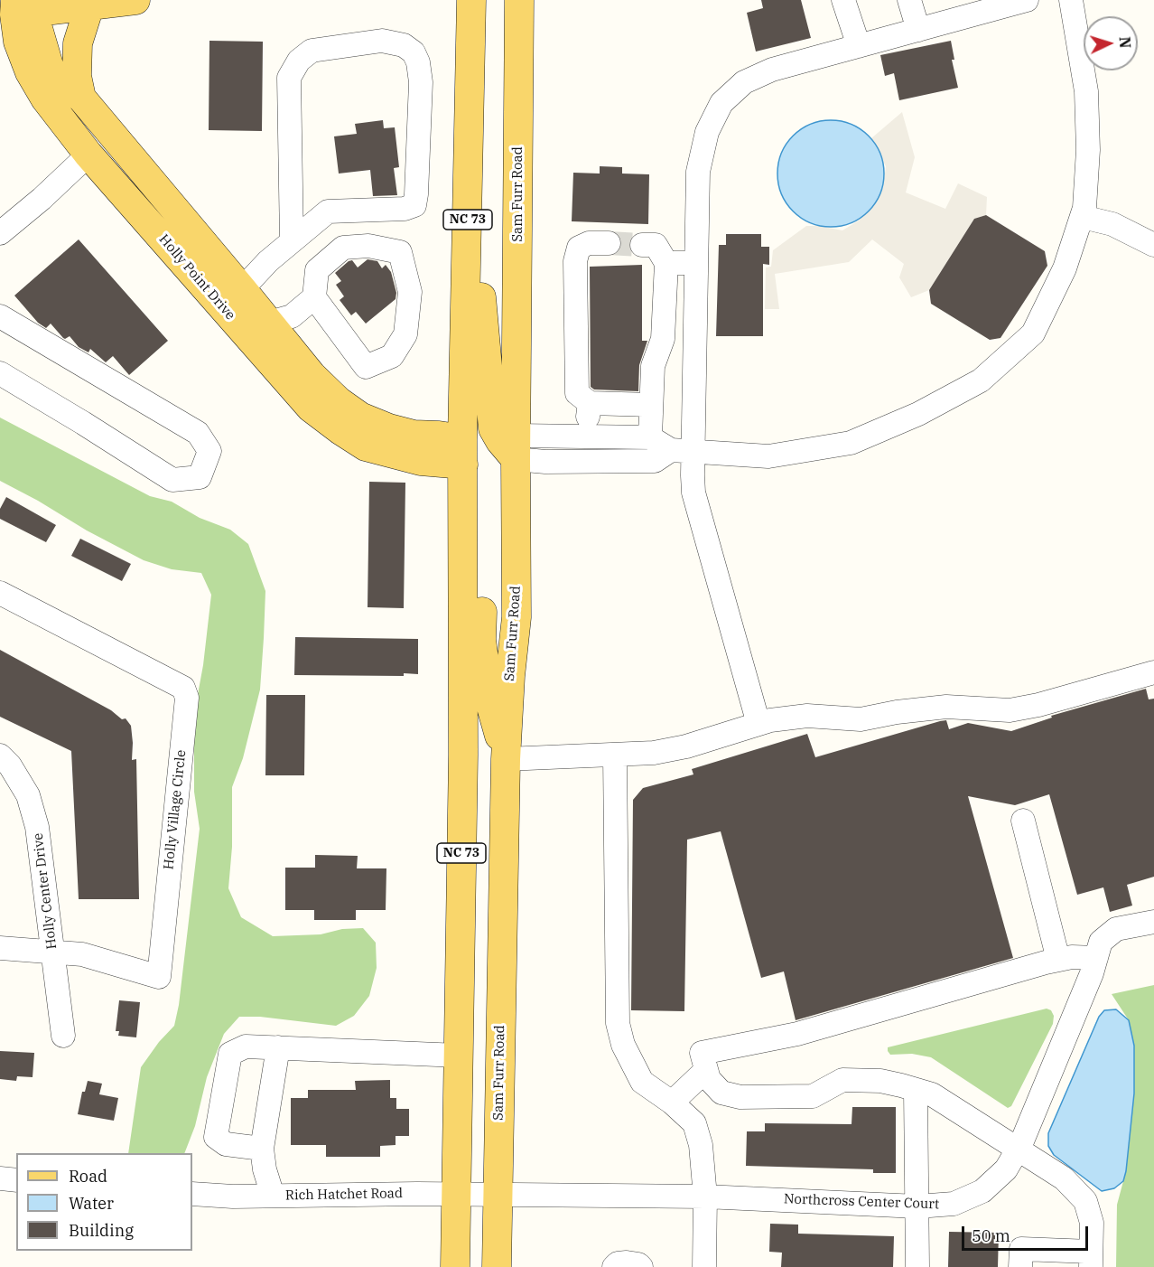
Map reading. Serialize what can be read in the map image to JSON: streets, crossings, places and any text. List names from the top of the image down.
{
  "streets": {
    "main road": ["Sam Furr Road", "NC 73", "Holly Point Drive"],
    "street": [
      "Holly Village Circle",
      "Holly Center Drive",
      "Rich Hatchet Road",
      "Northcross Center Court"
    ]
  },
  "crossings": [
    ["Sam Furr Road", "Rich Hatchet Road"],
    ["Sam Furr Road", "Northcross Center Court"],
    ["NC 73", "Holly Point Drive"],
    ["NC 73", "Rich Hatchet Road"],
    ["Holly Village Circle", "Holly Center Drive"],
    ["Rich Hatchet Road", "Northcross Center Court"]
  ],
  "legend": ["Road", "Water", "Building"],
  "scale_bar": "50 m",
  "north": "right"
}
